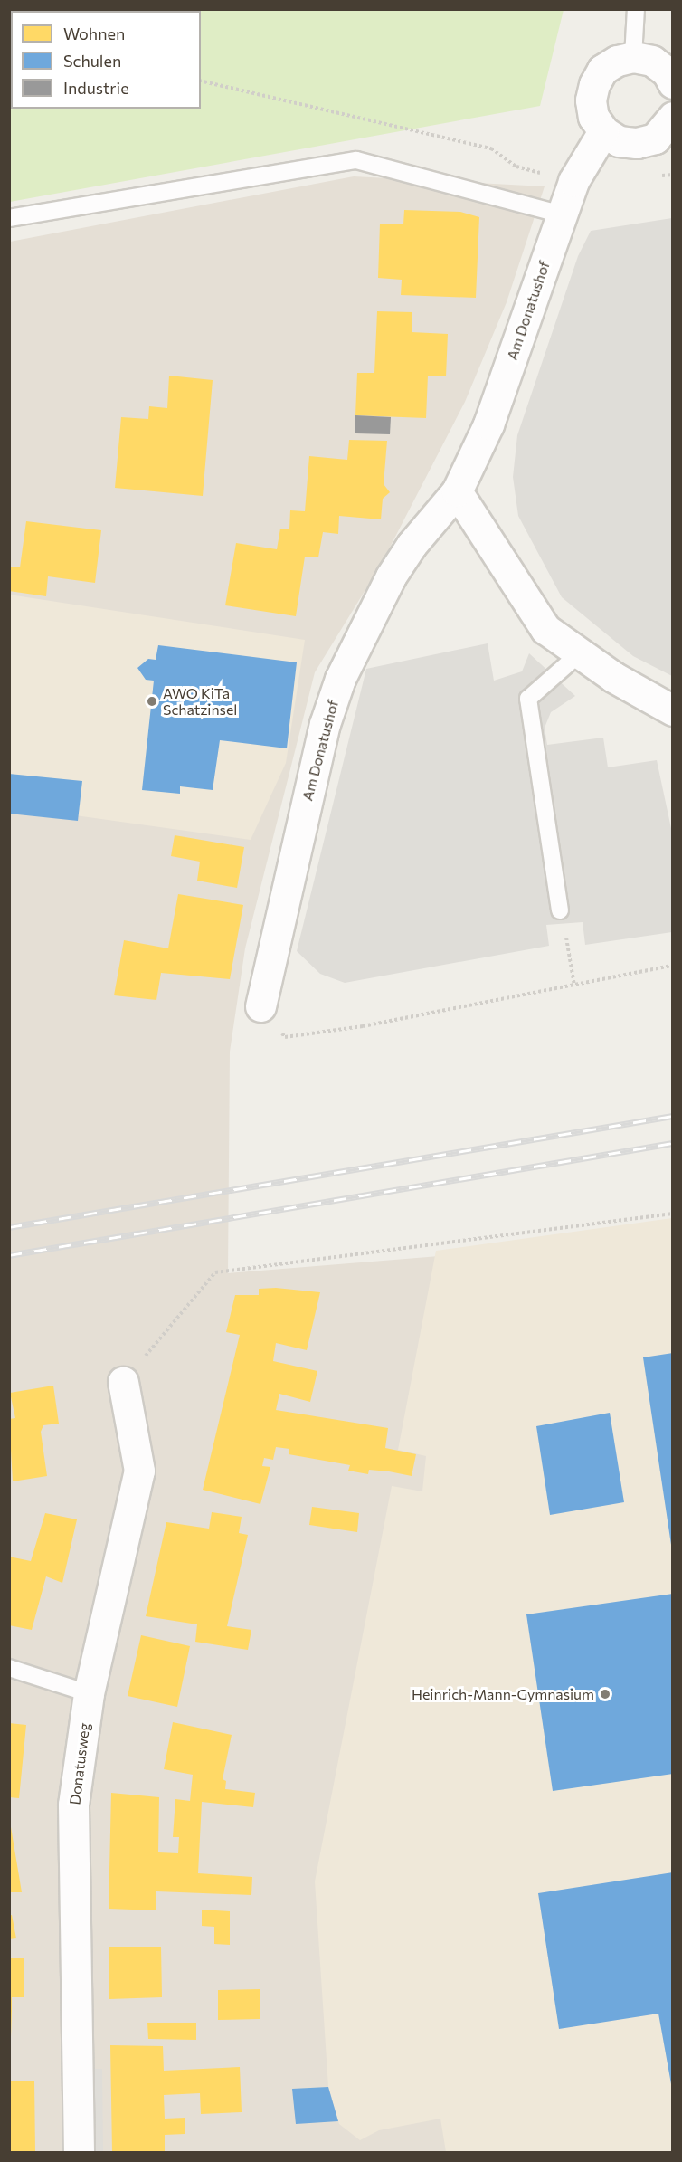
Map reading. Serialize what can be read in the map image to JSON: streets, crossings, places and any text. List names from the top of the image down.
{
  "streets": {
    "street": ["Am Donatushof", "Donatusweg"]
  },
  "places": ["AWO KiTa Schatzinsel", "Heinrich-Mann-Gymnasium"],
  "legend": ["Wohnen", "Schulen", "Industrie"]
}
